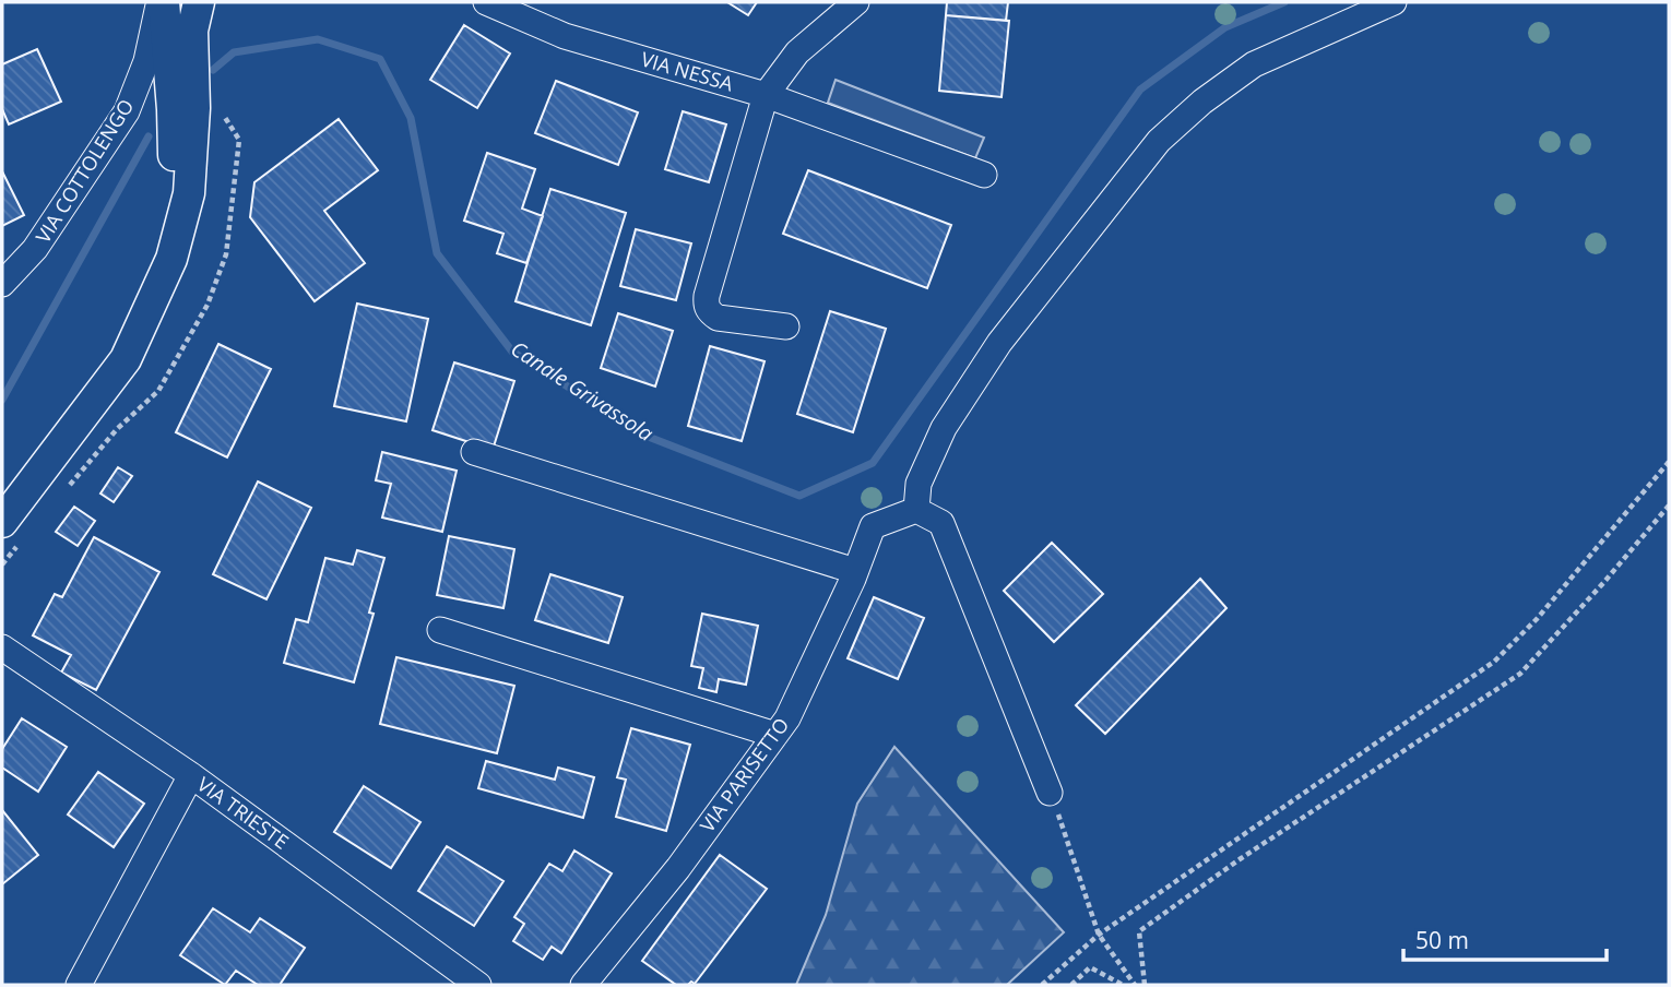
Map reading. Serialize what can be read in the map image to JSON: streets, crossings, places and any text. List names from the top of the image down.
{
  "streets": {
    "street": [
      "VIA NESSA",
      "VIA COTTOLENGO",
      "VIA PARISETTO",
      "VIA TRIESTE"
    ]
  },
  "water": ["Canale Grivassola"],
  "scale_bar": "50 m"
}
